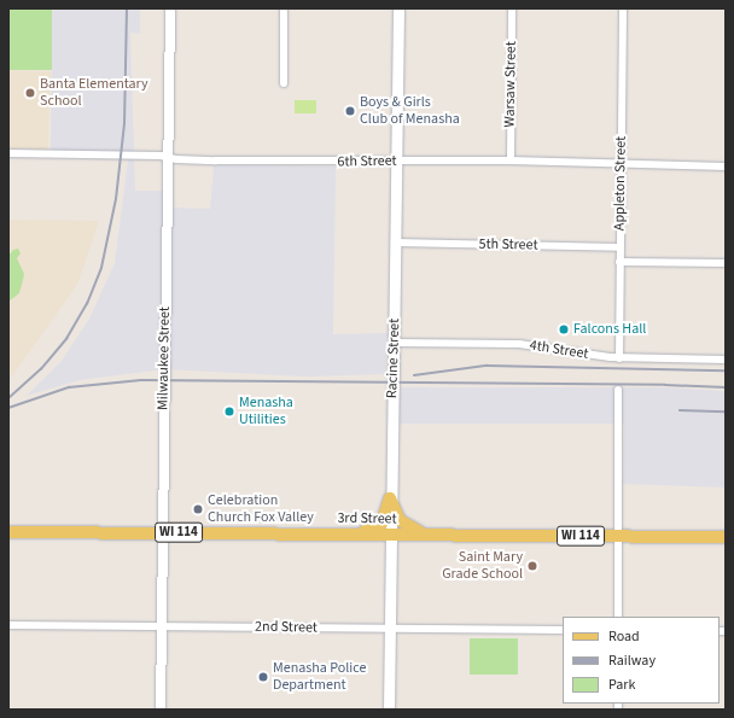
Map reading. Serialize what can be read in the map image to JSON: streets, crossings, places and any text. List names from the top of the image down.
{
  "streets": {
    "main road": ["Racine Street", "3rd Street", "WI 114"],
    "street": [
      "Warsaw Street",
      "6th Street",
      "Appleton Street",
      "5th Street",
      "4th Street",
      "Milwaukee Street",
      "2nd Street"
    ]
  },
  "crossings": [
    ["Warsaw Street", "6th Street"],
    ["6th Street", "Appleton Street"],
    ["6th Street", "Milwaukee Street"],
    ["6th Street", "Racine Street"],
    ["Appleton Street", "5th Street"],
    ["Appleton Street", "4th Street"],
    ["5th Street", "Racine Street"],
    ["4th Street", "Racine Street"],
    ["Milwaukee Street", "3rd Street"],
    ["Milwaukee Street", "2nd Street"],
    ["Racine Street", "3rd Street"],
    ["Racine Street", "2nd Street"]
  ],
  "places": [
    "Banta Elementary School",
    "Boys & Girls Club of Menasha",
    "Falcons Hall",
    "Menasha Utilities",
    "Celebration Church Fox Valley",
    "Saint Mary Grade School",
    "Menasha Police Department"
  ],
  "legend": ["Road", "Railway", "Park"]
}
